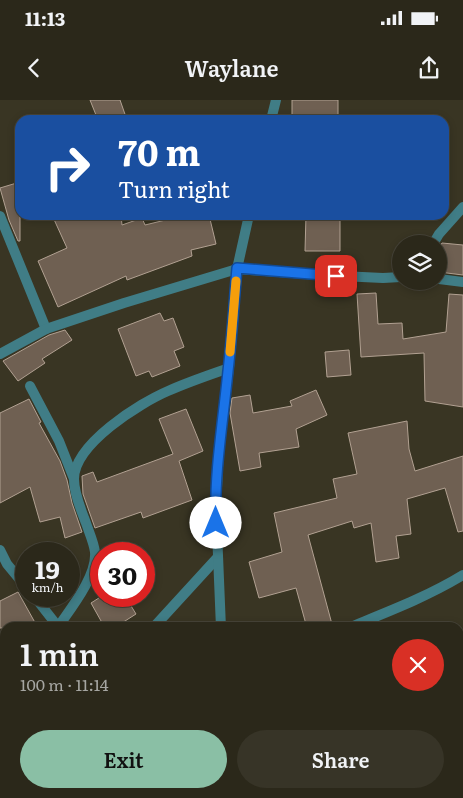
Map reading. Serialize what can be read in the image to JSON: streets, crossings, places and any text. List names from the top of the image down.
{
  "page": {
    "status": "11:13",
    "header": "Waylane",
    "turn": ["70 m", "Turn right"],
    "speed": "19 km/h",
    "limit": "30",
    "heading": ["1 min", "100 m · 11:14"],
    "buttons": ["Exit", "Share"]
  }
}
